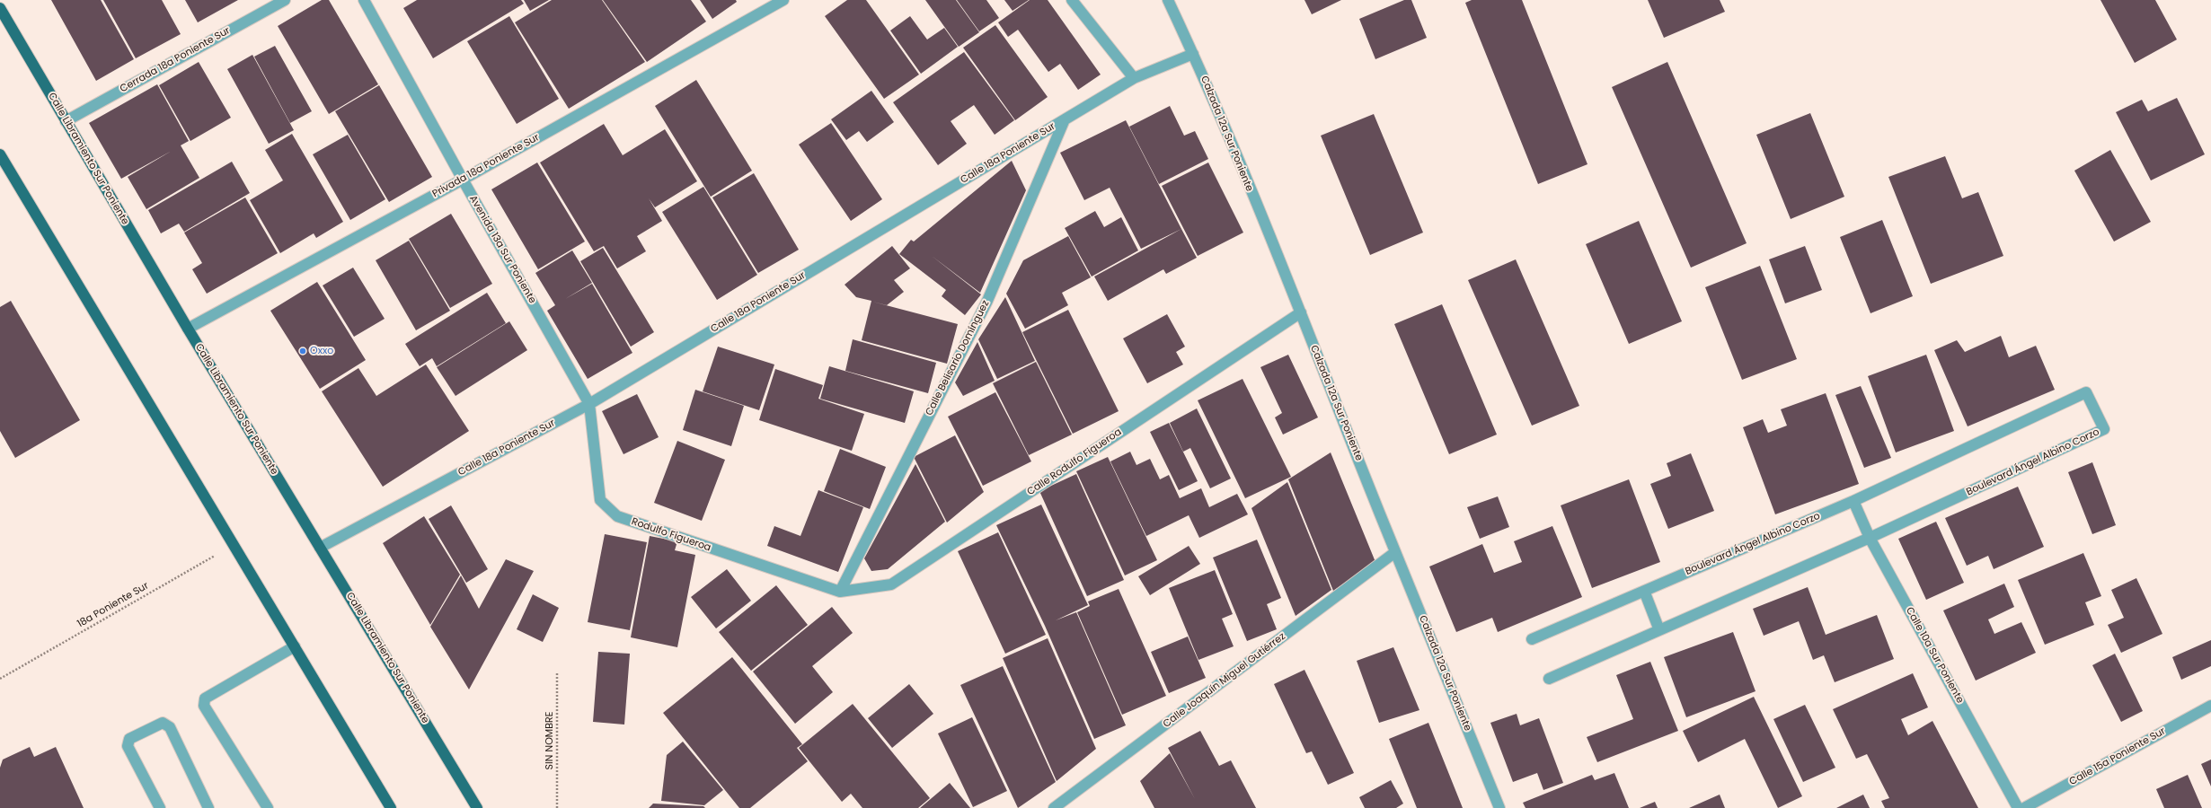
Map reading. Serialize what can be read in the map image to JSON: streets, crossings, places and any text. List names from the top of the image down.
{
  "streets": {
    "main road": ["Calle Libramiento Sur Poniente"],
    "street": [
      "Cerrada 18a Poniente Sur",
      "Calzada 12a Sur Poniente",
      "Calle 18a Poniente Sur",
      "Privada 18a Poniente Sur",
      "Avenida 13a Sur Poniente",
      "Calle Belisario Domínguez",
      "Calle Rodulfo Figueroa",
      "Boulevard Ángel Albino Corzo",
      "Rodulfo Figueroa",
      "Calle 10a Sur Poniente",
      "Calle Joaquín Miguel Gutiérrez",
      "Calle 15a Poniente Sur"
    ],
    "path": ["18a Poniente Sur", "SIN NOMBRE"]
  },
  "crossings": [
    ["Cerrada 18a Poniente Sur", "Calle Libramiento Sur Poniente"],
    ["Calzada 12a Sur Poniente", "Calle 18a Poniente Sur"],
    ["Calzada 12a Sur Poniente", "Calle Rodulfo Figueroa"],
    ["Calzada 12a Sur Poniente", "Calle Joaquín Miguel Gutiérrez"],
    ["Calle 18a Poniente Sur", "Calle Libramiento Sur Poniente"],
    ["Calle 18a Poniente Sur", "Avenida 13a Sur Poniente"],
    ["Calle 18a Poniente Sur", "Calle Belisario Domínguez"],
    ["Calle 18a Poniente Sur", "Rodulfo Figueroa"],
    ["Calle Libramiento Sur Poniente", "Privada 18a Poniente Sur"],
    ["Privada 18a Poniente Sur", "Avenida 13a Sur Poniente"],
    ["Avenida 13a Sur Poniente", "Rodulfo Figueroa"],
    ["Calle Belisario Domínguez", "Calle Rodulfo Figueroa"],
    ["Calle Belisario Domínguez", "Rodulfo Figueroa"],
    ["Calle Rodulfo Figueroa", "Rodulfo Figueroa"],
    ["Boulevard Ángel Albino Corzo", "Calle 10a Sur Poniente"]
  ],
  "places": ["Oxxo"]
}
